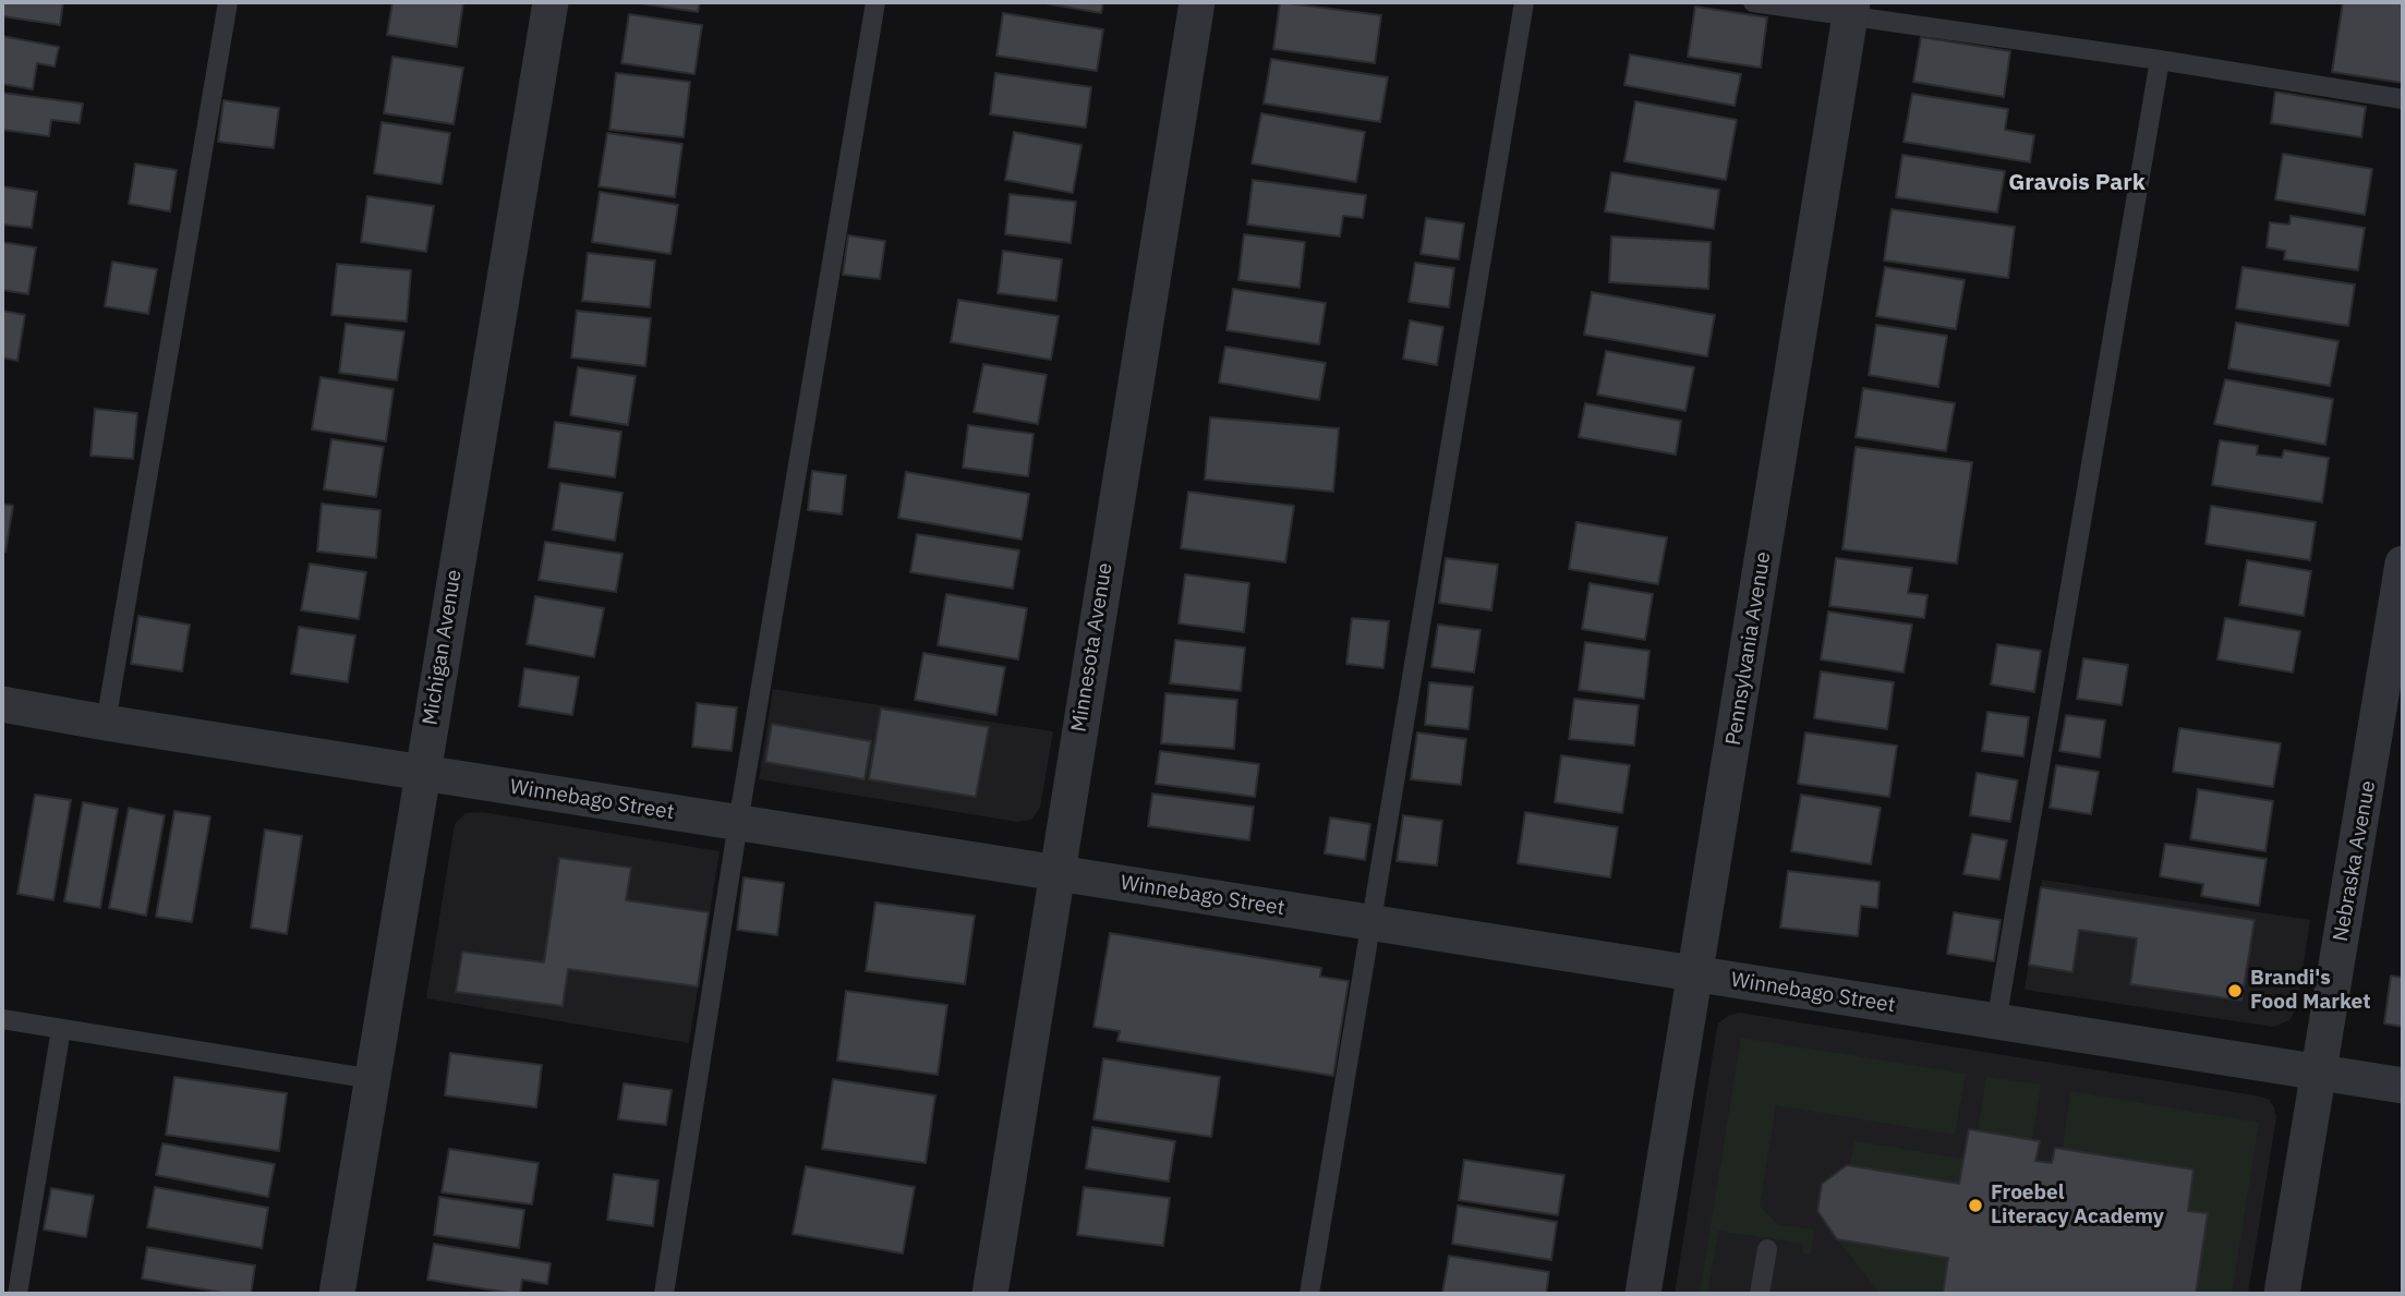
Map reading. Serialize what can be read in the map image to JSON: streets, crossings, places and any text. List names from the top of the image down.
{
  "streets": {
    "street": [
      "Michigan Avenue",
      "Minnesota Avenue",
      "Pennsylvania Avenue",
      "Winnebago Street",
      "Nebraska Avenue"
    ]
  },
  "crossings": [
    ["Michigan Avenue", "Winnebago Street"],
    ["Minnesota Avenue", "Winnebago Street"],
    ["Pennsylvania Avenue", "Winnebago Street"],
    ["Winnebago Street", "Nebraska Avenue"]
  ],
  "districts": ["Gravois Park"],
  "places": ["Brandi's Food Market", "Froebel Literacy Academy"]
}
